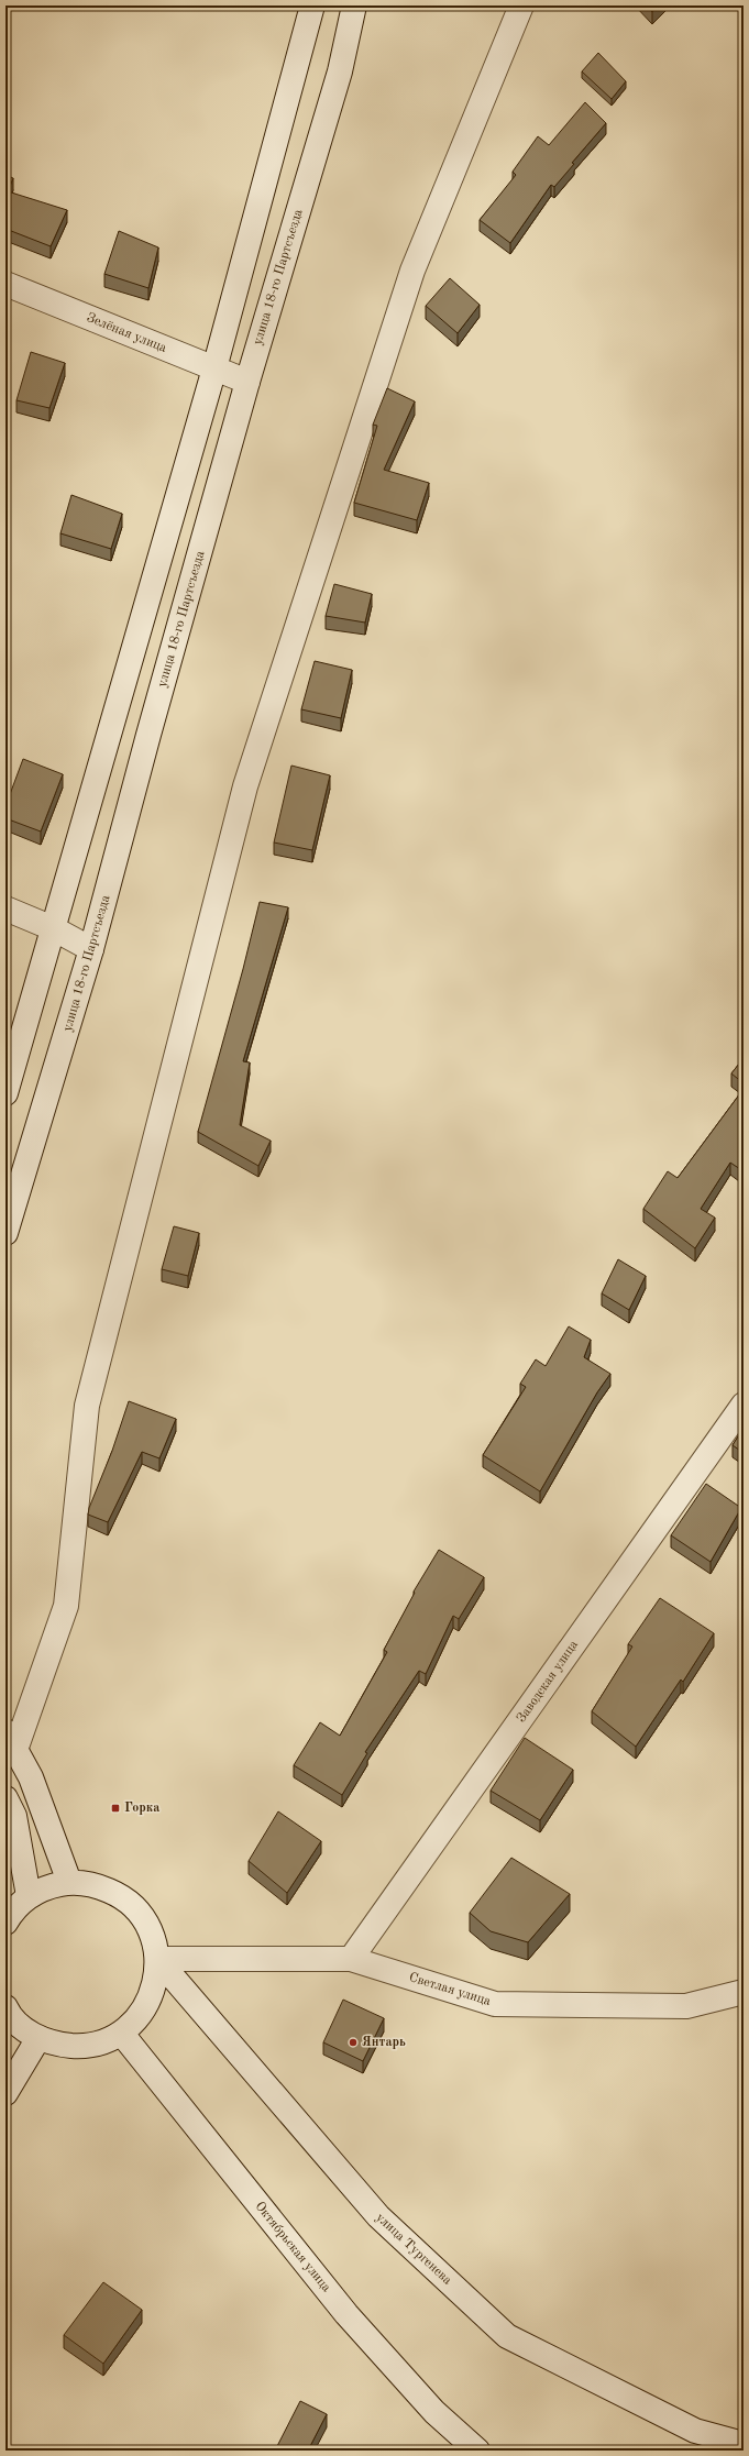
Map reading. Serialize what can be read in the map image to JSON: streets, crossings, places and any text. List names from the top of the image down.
{
  "streets": {
    "main road": [
      "улица 18-го Партсъезда",
      "Зелёная улица",
      "Заводская улица",
      "Светлая улица",
      "Октябрьская улица",
      "улица Тургенева"
    ]
  },
  "crossings": [
    ["улица 18-го Партсъезда", "Зелёная улица"],
    ["Заводская улица", "Светлая улица"],
    ["Светлая улица", "улица Тургенева"]
  ],
  "places": {
    "transit": ["Горка"],
    "other": ["Янтарь"]
  }
}
